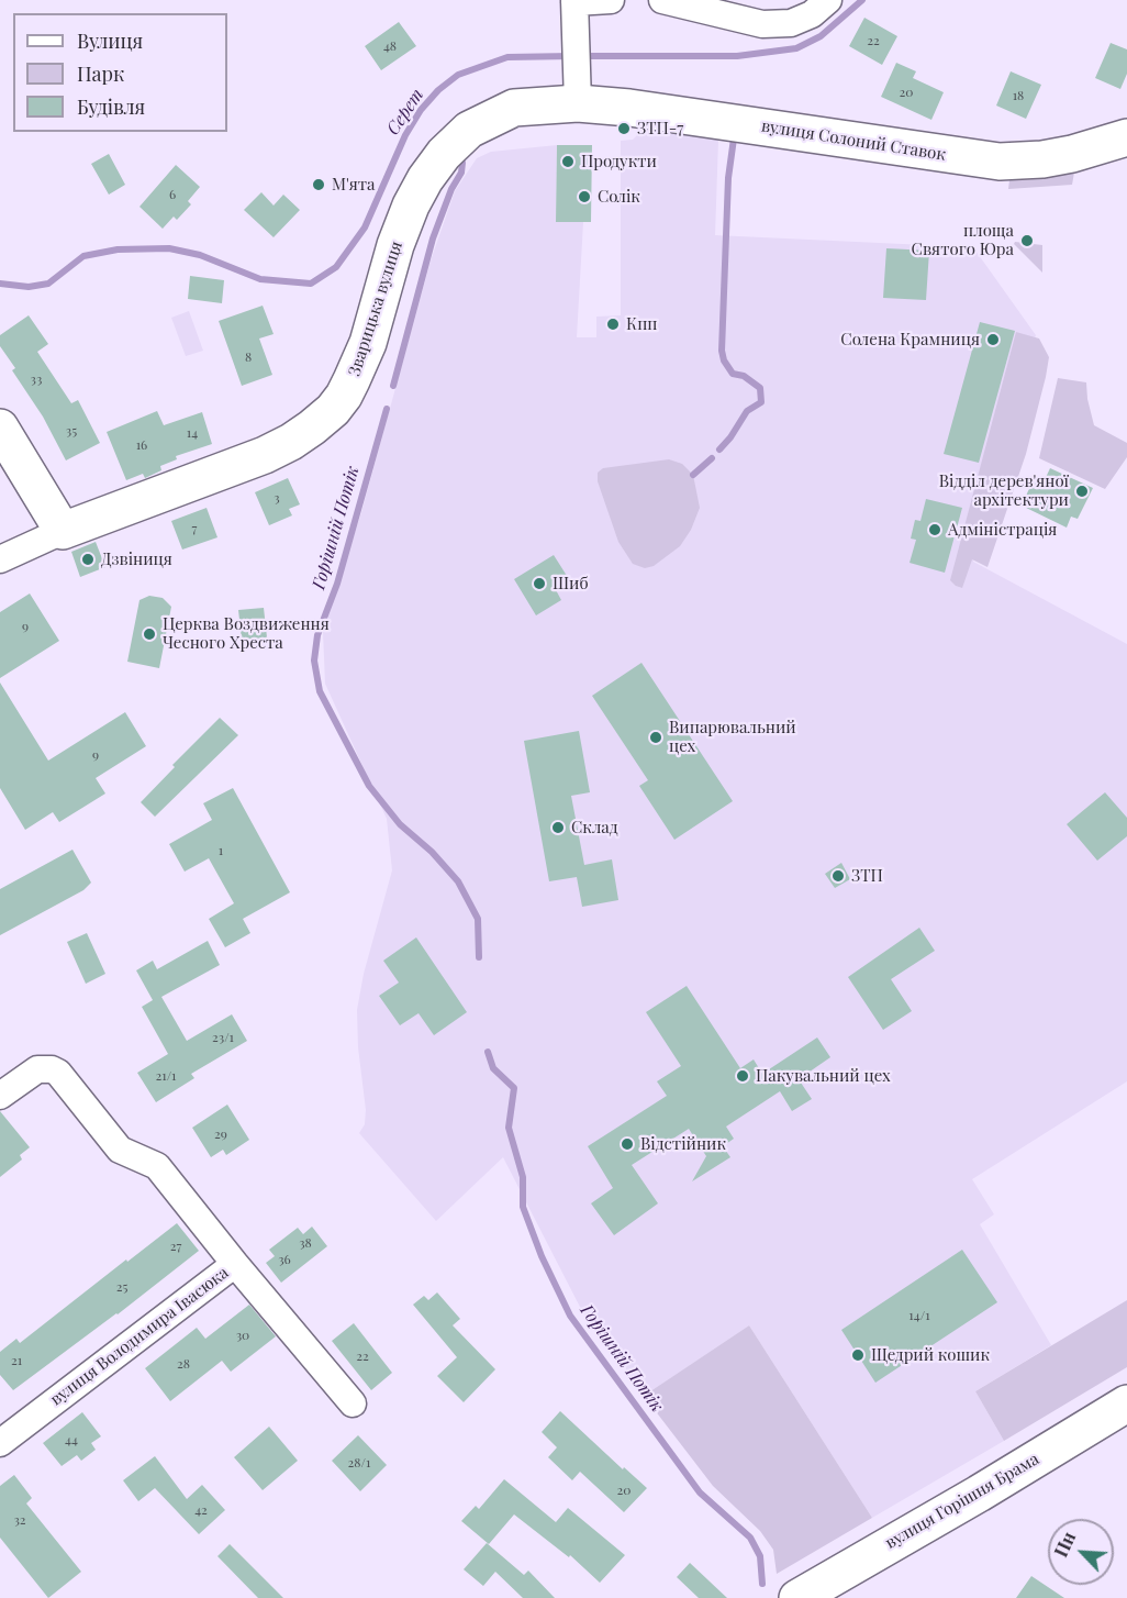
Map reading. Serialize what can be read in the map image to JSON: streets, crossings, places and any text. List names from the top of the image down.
{
  "streets": {
    "street": [
      "вулиця Солоний Ставок",
      "Зварицька вулиця",
      "вулиця Володимира Івасюка",
      "вулиця Горішня Брама"
    ]
  },
  "crossings": [
    ["вулиця Солоний Ставок", "Зварицька вулиця"]
  ],
  "water": ["Серет", "Горішній Потік"],
  "places": [
    "ЗТП-7",
    "Продукти",
    "М'ята",
    "Солік",
    "площа Святого Юра",
    "Кпп",
    "Солена Крамниця",
    "Відділ дерев'яної архітектури",
    "Адміністрація",
    "Дзвіниця",
    "Шиб",
    "Церква Воздвиження Чесного Хреста",
    "Випарювальний цех",
    "Склад",
    "ЗТП",
    "Пакувальний цех",
    "Відстійник",
    "Щедрий кошик"
  ],
  "house_numbers": [
    "22",
    "48",
    "20",
    "18",
    "6",
    "8",
    "33",
    "35",
    "14",
    "16",
    "3",
    "7",
    "9",
    "9",
    "1",
    "23/1",
    "21/1",
    "29",
    "38",
    "27",
    "36",
    "25",
    "14/1",
    "30",
    "22",
    "21",
    "28",
    "44",
    "28/1",
    "20",
    "42",
    "32"
  ],
  "legend": ["Вулиця", "Парк", "Будівля"],
  "north": "top left"
}
